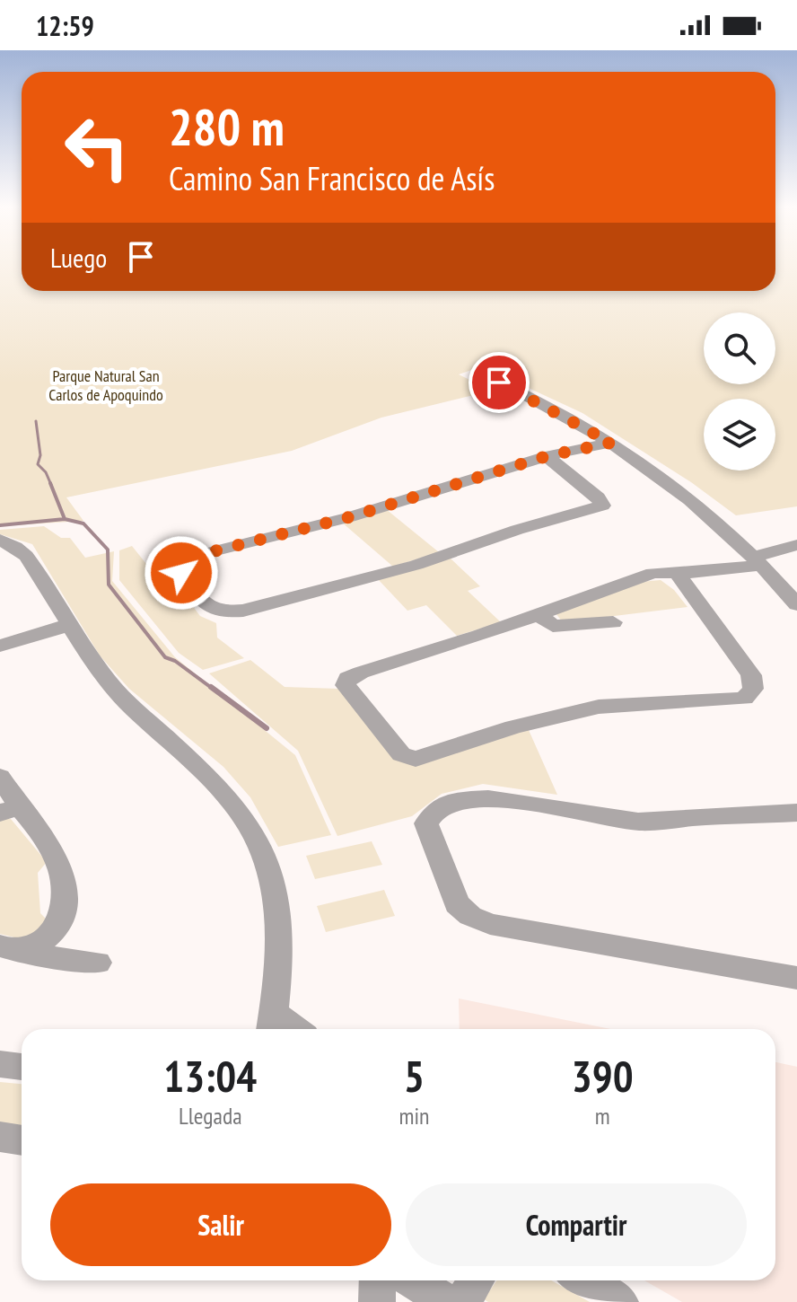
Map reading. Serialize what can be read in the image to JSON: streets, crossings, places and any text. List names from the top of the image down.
{
  "parks": ["Parque Natural San Carlos de Apoquindo"],
  "page": {
    "status": "12:59",
    "turn": ["280 m", "Camino San Francisco de Asís"],
    "then": "Luego",
    "eta": [
      "13:04",
      "Llegada",
      "5",
      "min",
      "390",
      "m"
    ],
    "buttons": ["Salir", "Compartir"]
  }
}
